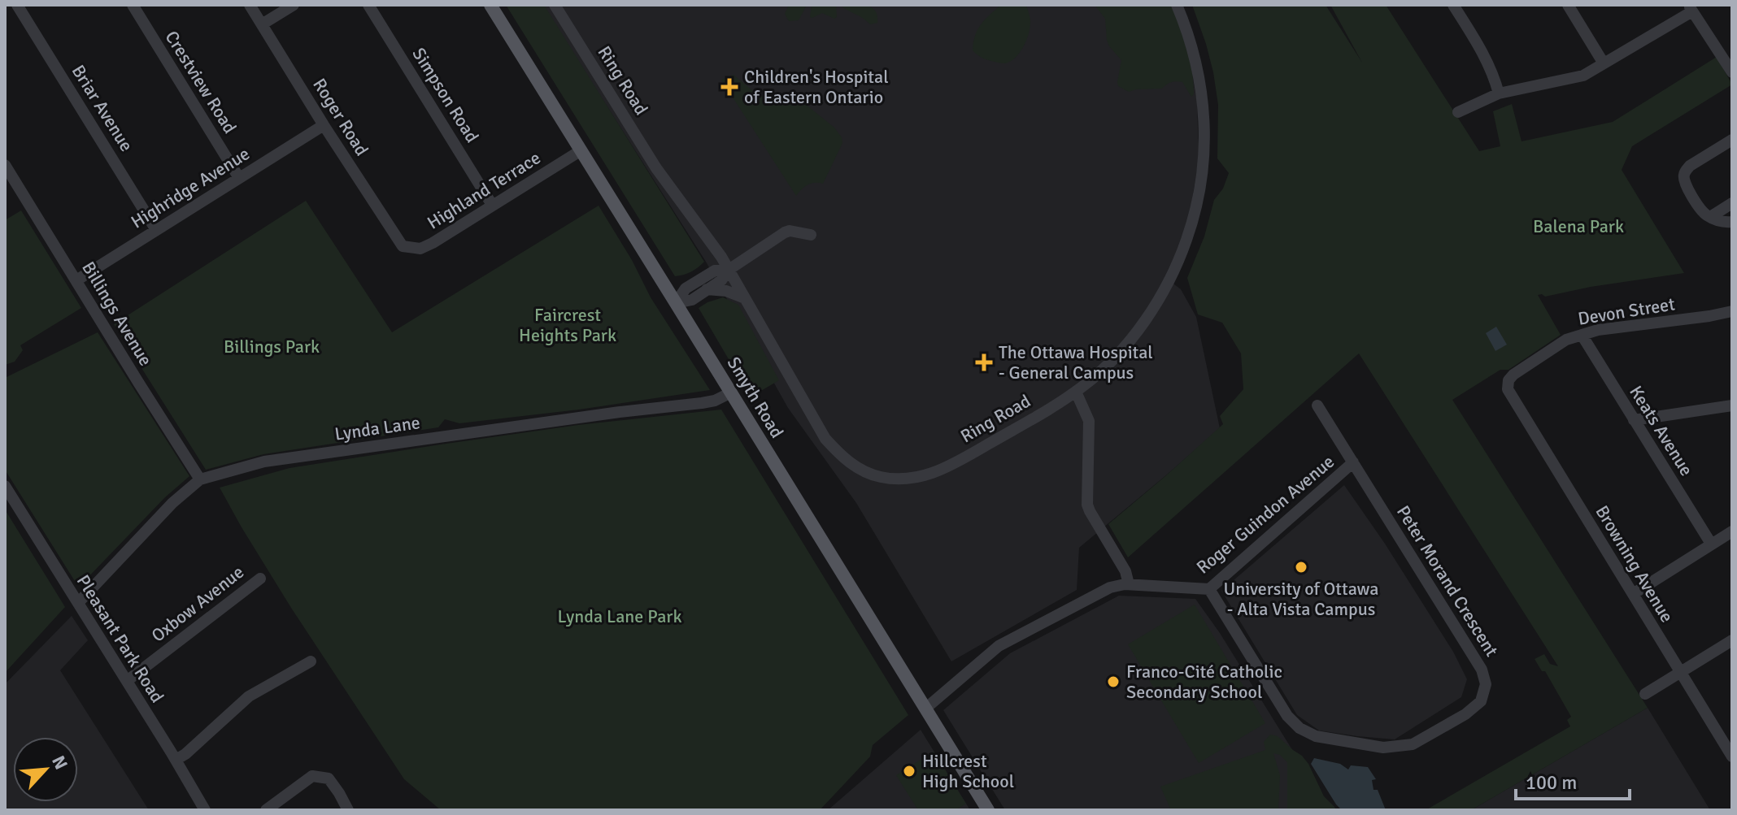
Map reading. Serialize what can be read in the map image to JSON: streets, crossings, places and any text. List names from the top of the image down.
{
  "streets": {
    "main road": ["Smyth Road"],
    "street": [
      "Ring Road",
      "Crestview Road",
      "Simpson Road",
      "Briar Avenue",
      "Roger Road",
      "Highridge Avenue",
      "Highland Terrace",
      "Devon Street",
      "Billings Avenue",
      "Lynda Lane",
      "Keats Avenue",
      "Roger Guindon Avenue",
      "Browning Avenue",
      "Peter Morand Crescent",
      "Oxbow Avenue",
      "Pleasant Park Road"
    ]
  },
  "crossings": [
    ["Crestview Road", "Highridge Avenue"],
    ["Simpson Road", "Highland Terrace"],
    ["Briar Avenue", "Highridge Avenue"],
    ["Roger Road", "Highridge Avenue"],
    ["Roger Road", "Highland Terrace"],
    ["Highridge Avenue", "Billings Avenue"],
    ["Highland Terrace", "Smyth Road"],
    ["Devon Street", "Keats Avenue"],
    ["Devon Street", "Browning Avenue"],
    ["Billings Avenue", "Lynda Lane"],
    ["Smyth Road", "Lynda Lane"],
    ["Smyth Road", "Roger Guindon Avenue"],
    ["Lynda Lane", "Pleasant Park Road"],
    ["Roger Guindon Avenue", "Peter Morand Crescent"],
    ["Oxbow Avenue", "Pleasant Park Road"]
  ],
  "parks": [
    "Balena Park",
    "Faircrest Heights Park",
    "Billings Park",
    "Lynda Lane Park"
  ],
  "places": {
    "health": ["Children's Hospital of Eastern Ontario", "The Ottawa Hospital - General Campus"],
    "other": ["University of Ottawa - Alta Vista Campus", "Franco-Cité Catholic Secondary School", "Hillcrest High School"]
  },
  "scale_bar": "100 m",
  "north": "top right"
}
